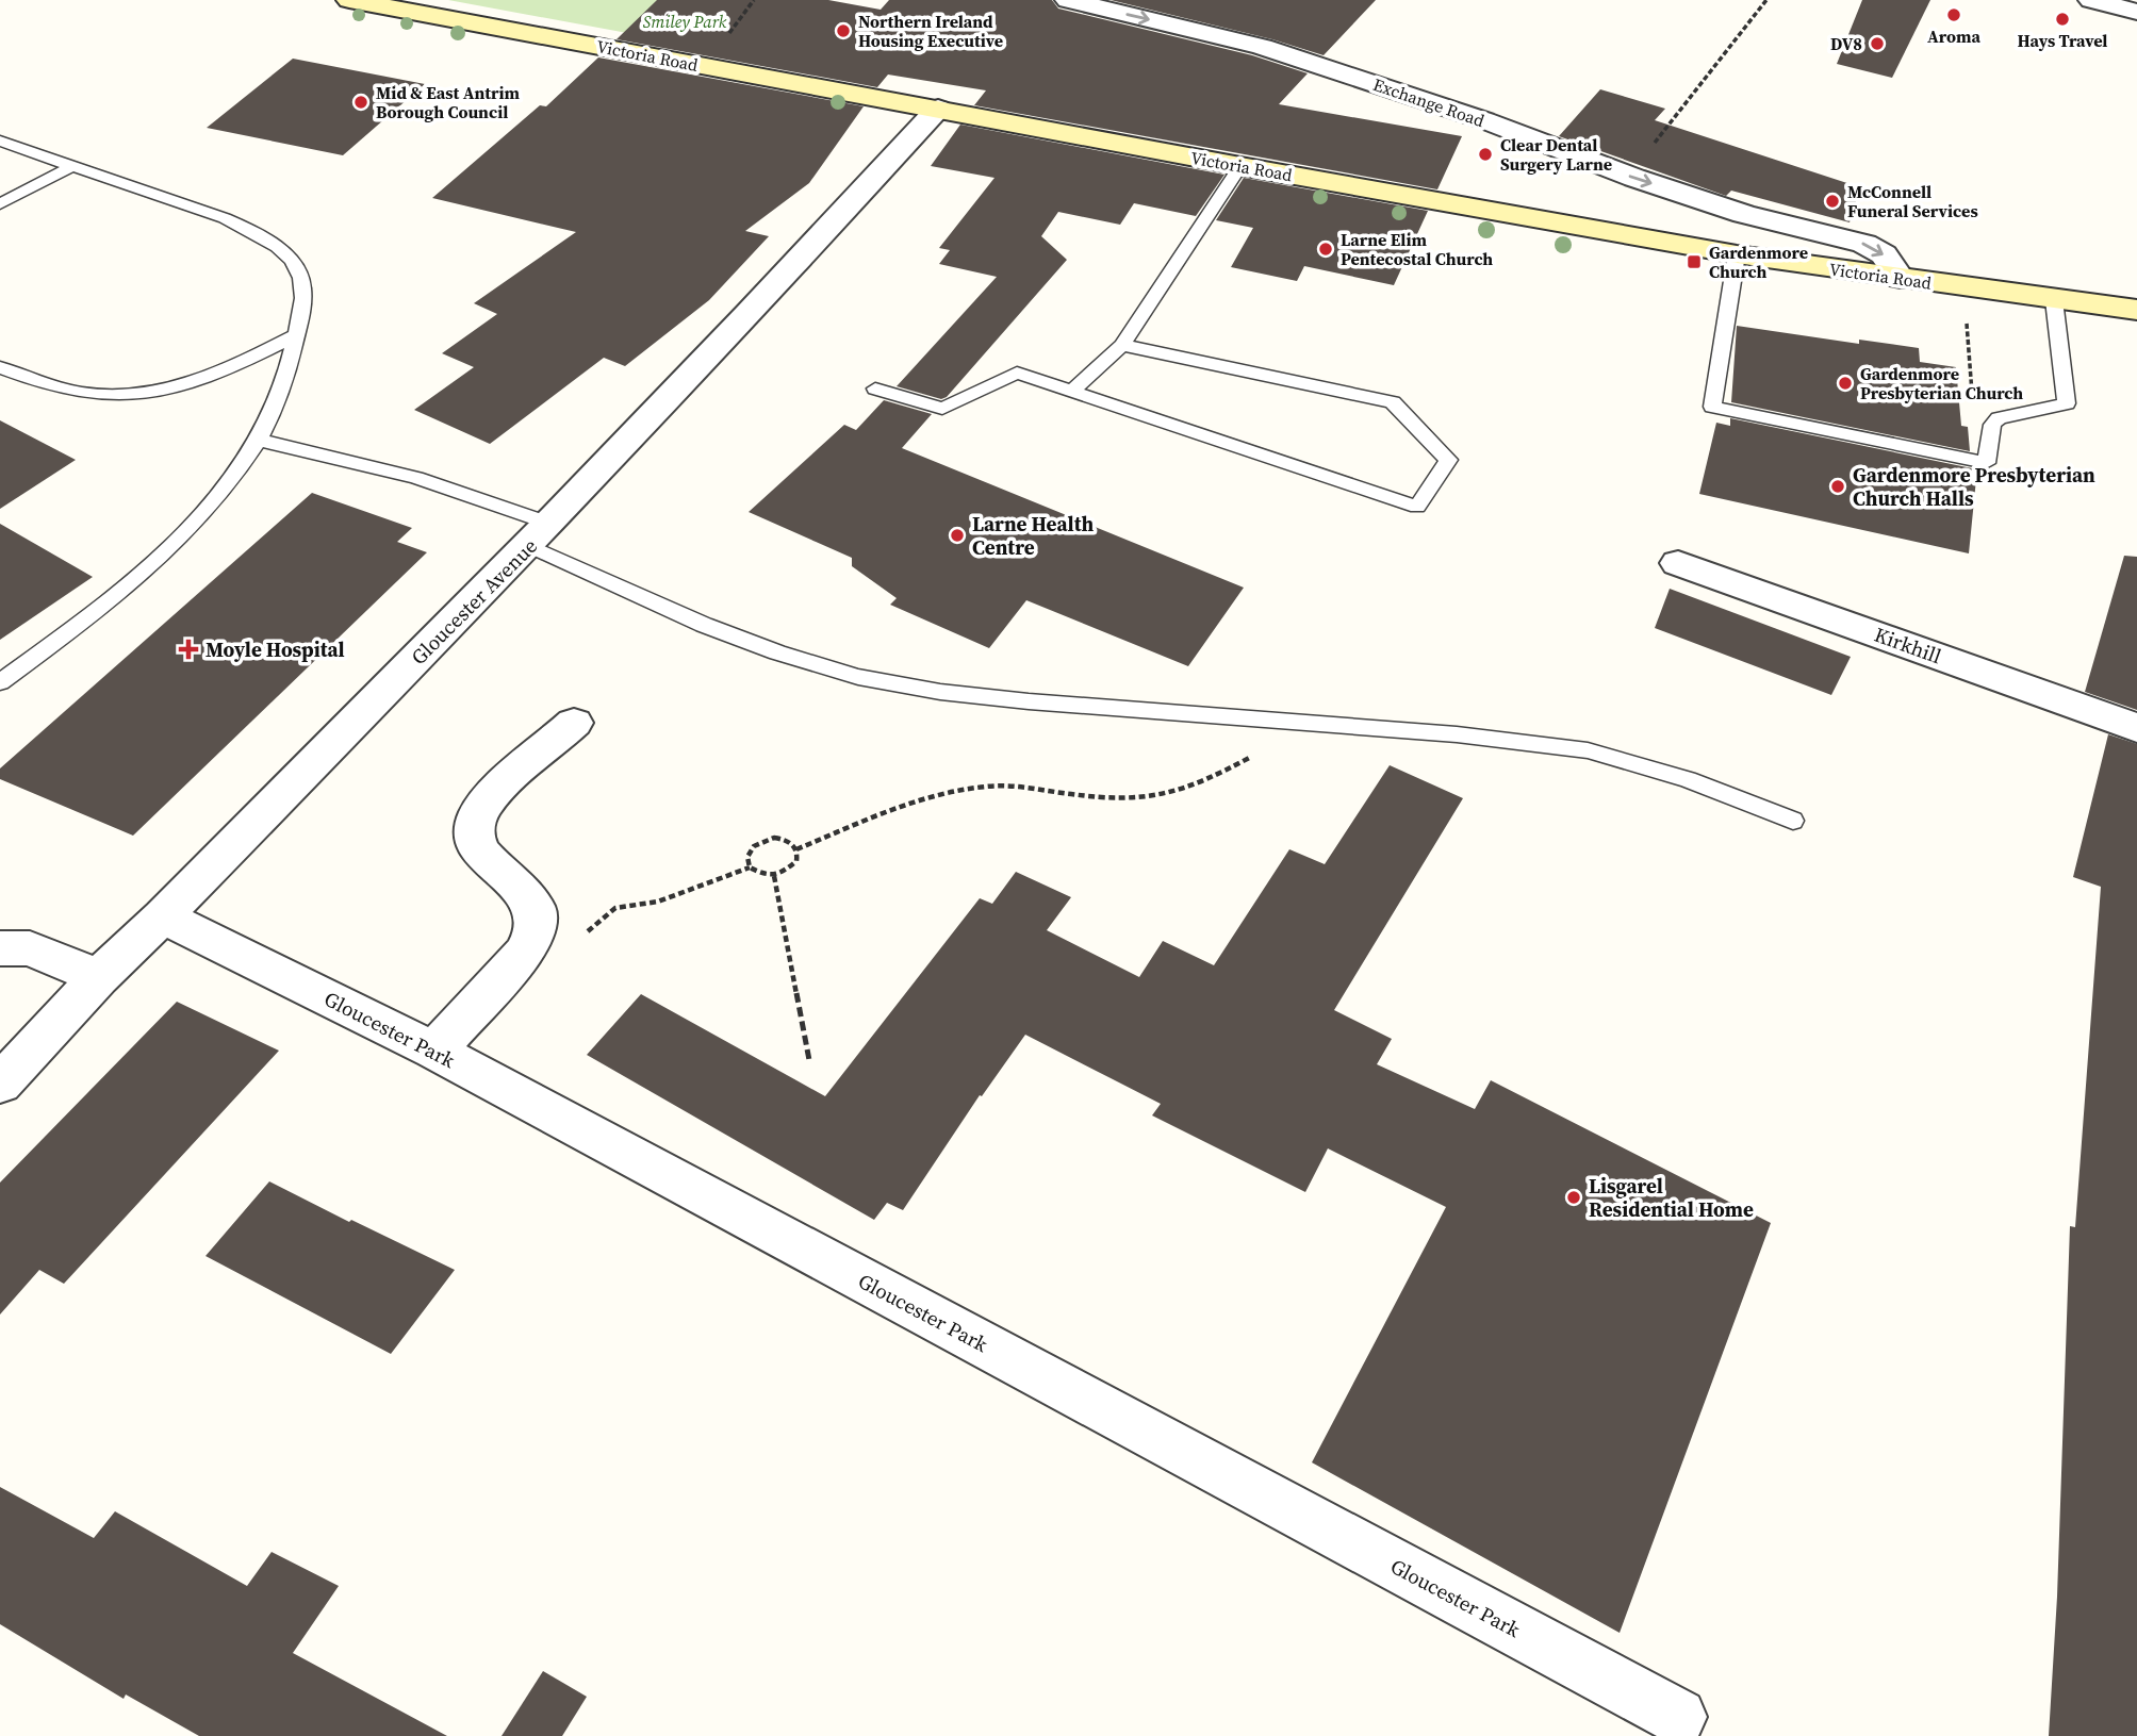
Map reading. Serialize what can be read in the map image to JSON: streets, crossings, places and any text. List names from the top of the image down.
{
  "streets": {
    "street": [
      "Victoria Road",
      "Exchange Road",
      "Gloucester Avenue",
      "Kirkhill",
      "Gloucester Park"
    ]
  },
  "crossings": [
    ["Victoria Road", "Exchange Road"],
    ["Victoria Road", "Gloucester Avenue"],
    ["Gloucester Avenue", "Gloucester Park"]
  ],
  "one_way": ["Exchange Road"],
  "parks": ["Smiley Park"],
  "places": {
    "other": [
      "Aroma",
      "Hays Travel",
      "Northern Ireland Housing Executive",
      "DV8",
      "Mid & East Antrim Borough Council",
      "Clear Dental Surgery Larne",
      "McConnell Funeral Services",
      "Larne Elim Pentecostal Church",
      "Gardenmore Presbyterian Church",
      "Gardenmore Presbyterian Church Halls",
      "Larne Health Centre",
      "Lisgarel Residential Home"
    ],
    "transit": ["Gardenmore Church"],
    "health": ["Moyle Hospital"]
  }
}
